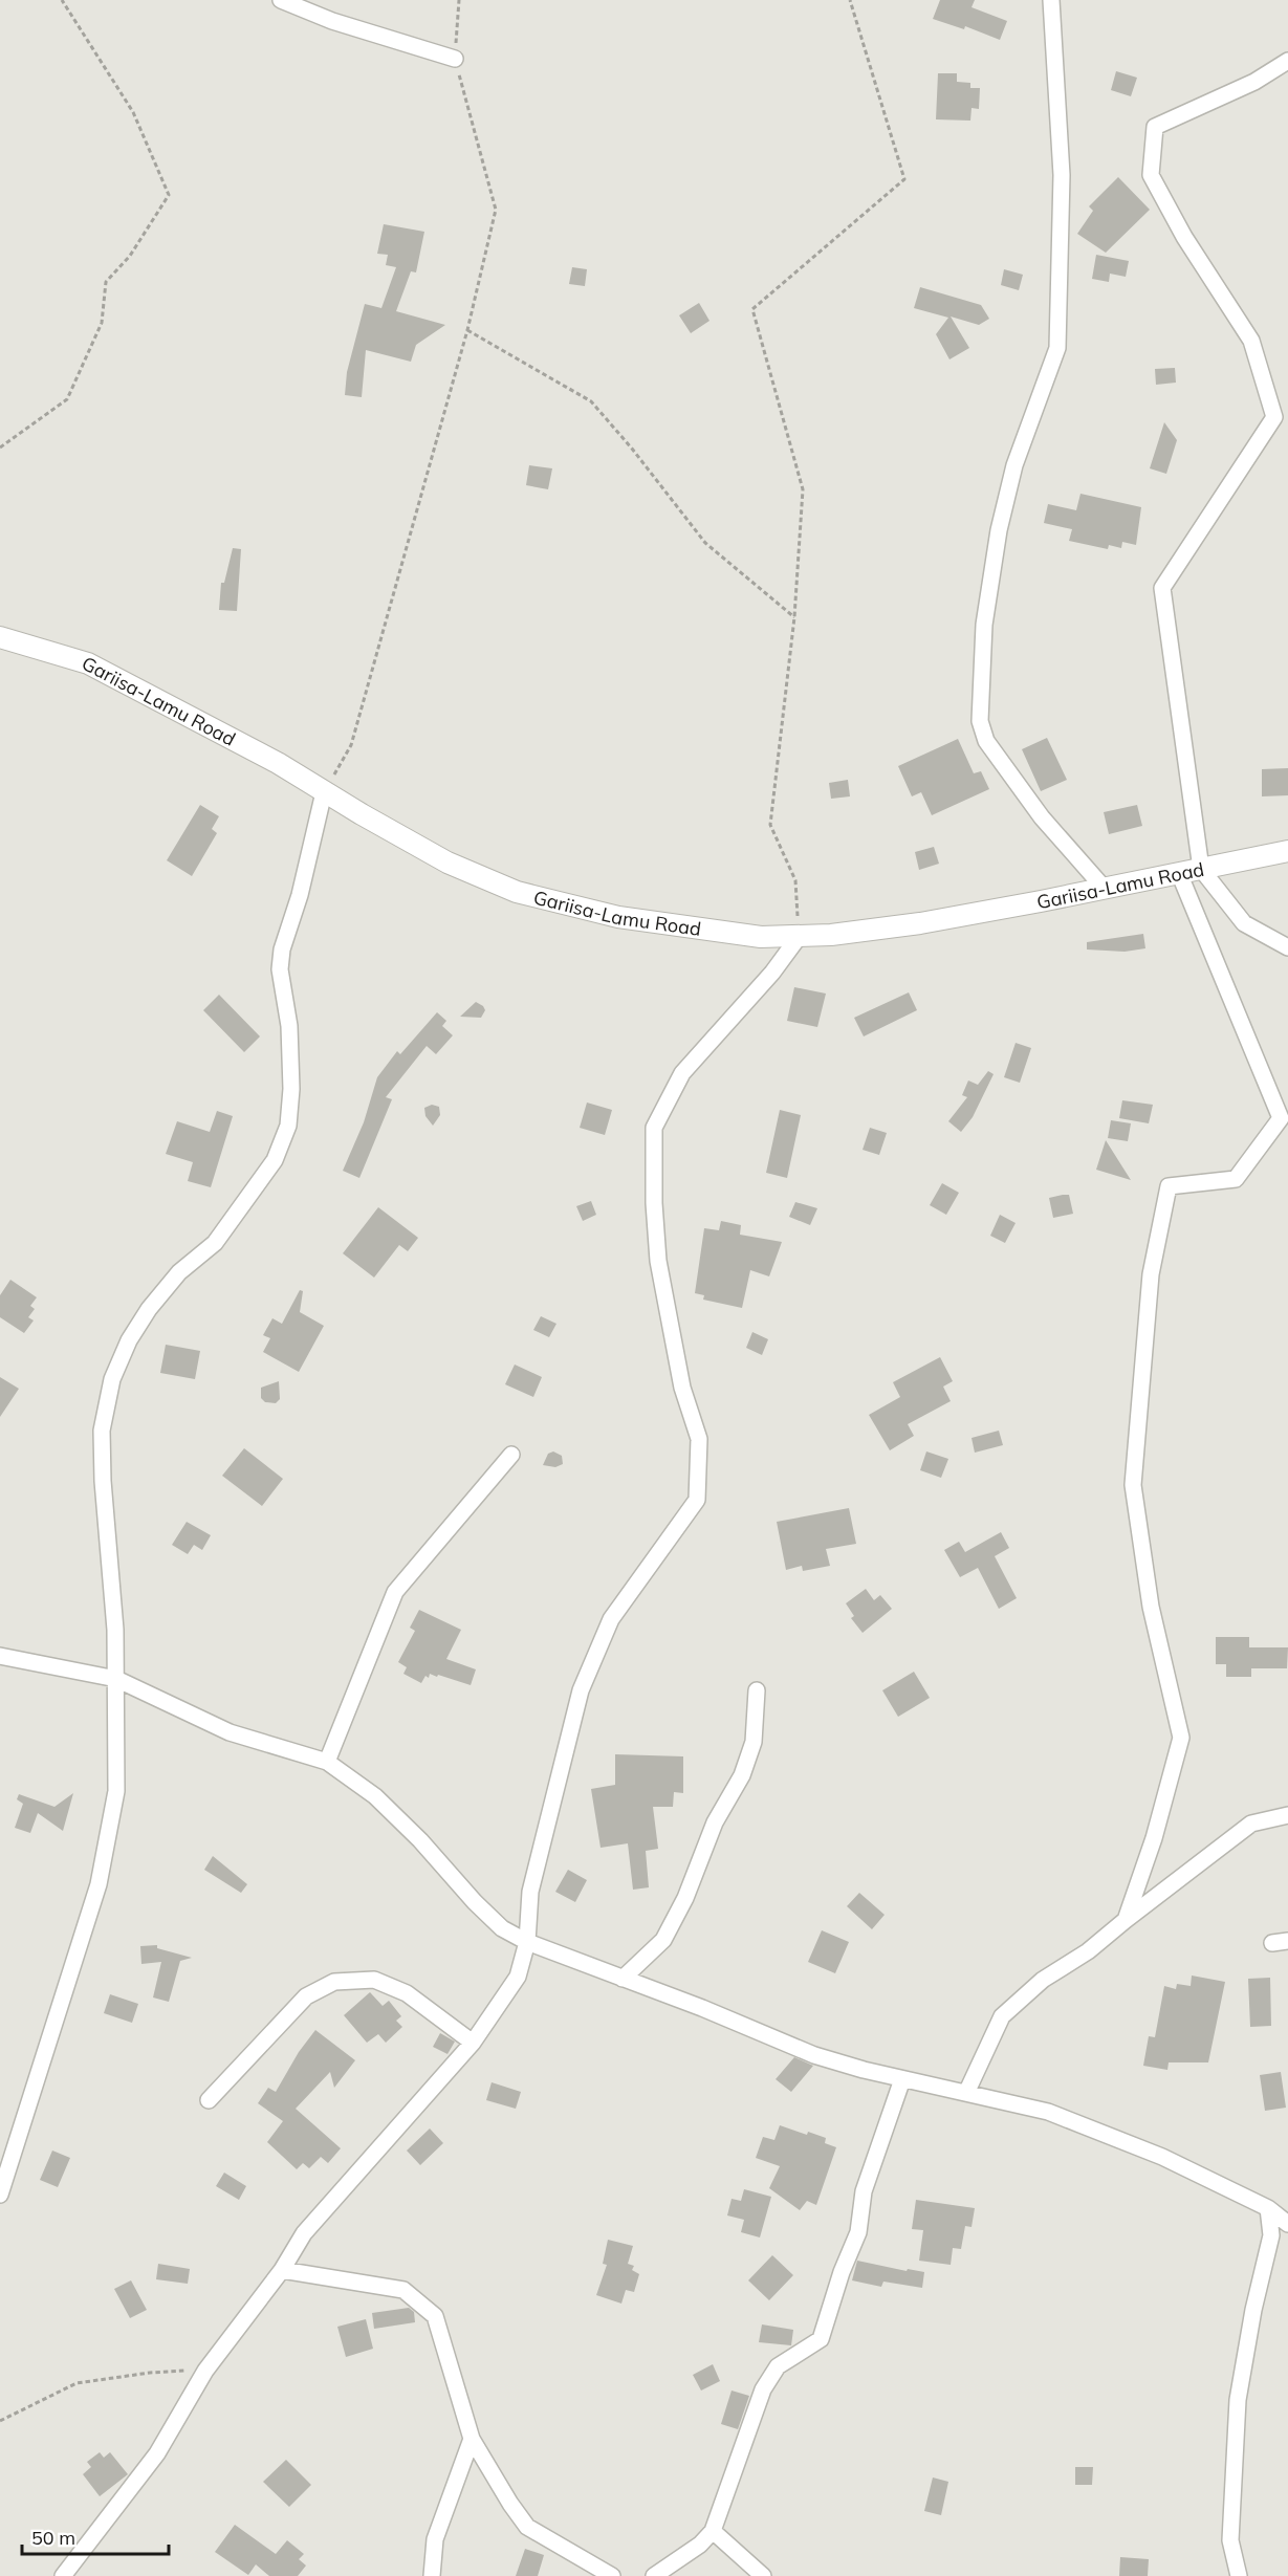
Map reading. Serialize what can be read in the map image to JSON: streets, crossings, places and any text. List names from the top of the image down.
{
  "streets": {
    "street": ["Gariisa-Lamu Road"]
  },
  "scale_bar": "50 m"
}
